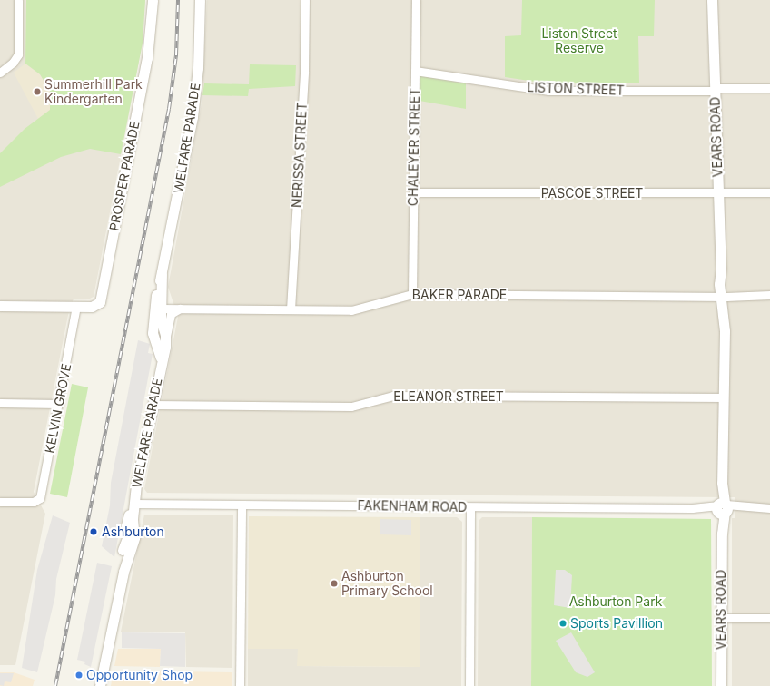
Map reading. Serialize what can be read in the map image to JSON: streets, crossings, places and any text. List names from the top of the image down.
{
  "streets": {
    "street": [
      "LISTON STREET",
      "VEARS ROAD",
      "WELFARE PARADE",
      "CHALEYER STREET",
      "NERISSA STREET",
      "PROSPER PARADE",
      "PASCOE STREET",
      "BAKER PARADE",
      "ELEANOR STREET",
      "KELVIN GROVE",
      "FAKENHAM ROAD"
    ]
  },
  "crossings": [
    ["LISTON STREET", "VEARS ROAD"],
    ["LISTON STREET", "CHALEYER STREET"],
    ["VEARS ROAD", "PASCOE STREET"],
    ["VEARS ROAD", "BAKER PARADE"],
    ["VEARS ROAD", "ELEANOR STREET"],
    ["VEARS ROAD", "FAKENHAM ROAD"],
    ["WELFARE PARADE", "BAKER PARADE"],
    ["WELFARE PARADE", "ELEANOR STREET"],
    ["WELFARE PARADE", "FAKENHAM ROAD"],
    ["CHALEYER STREET", "PASCOE STREET"],
    ["CHALEYER STREET", "BAKER PARADE"],
    ["NERISSA STREET", "BAKER PARADE"],
    ["PROSPER PARADE", "KELVIN GROVE"]
  ],
  "parks": ["Liston Street Reserve", "Ashburton Park"],
  "places": [
    "Summerhill Park Kindergarten",
    "Ashburton",
    "Ashburton Primary School",
    "Sports Pavillion",
    "Opportunity Shop"
  ]
}
